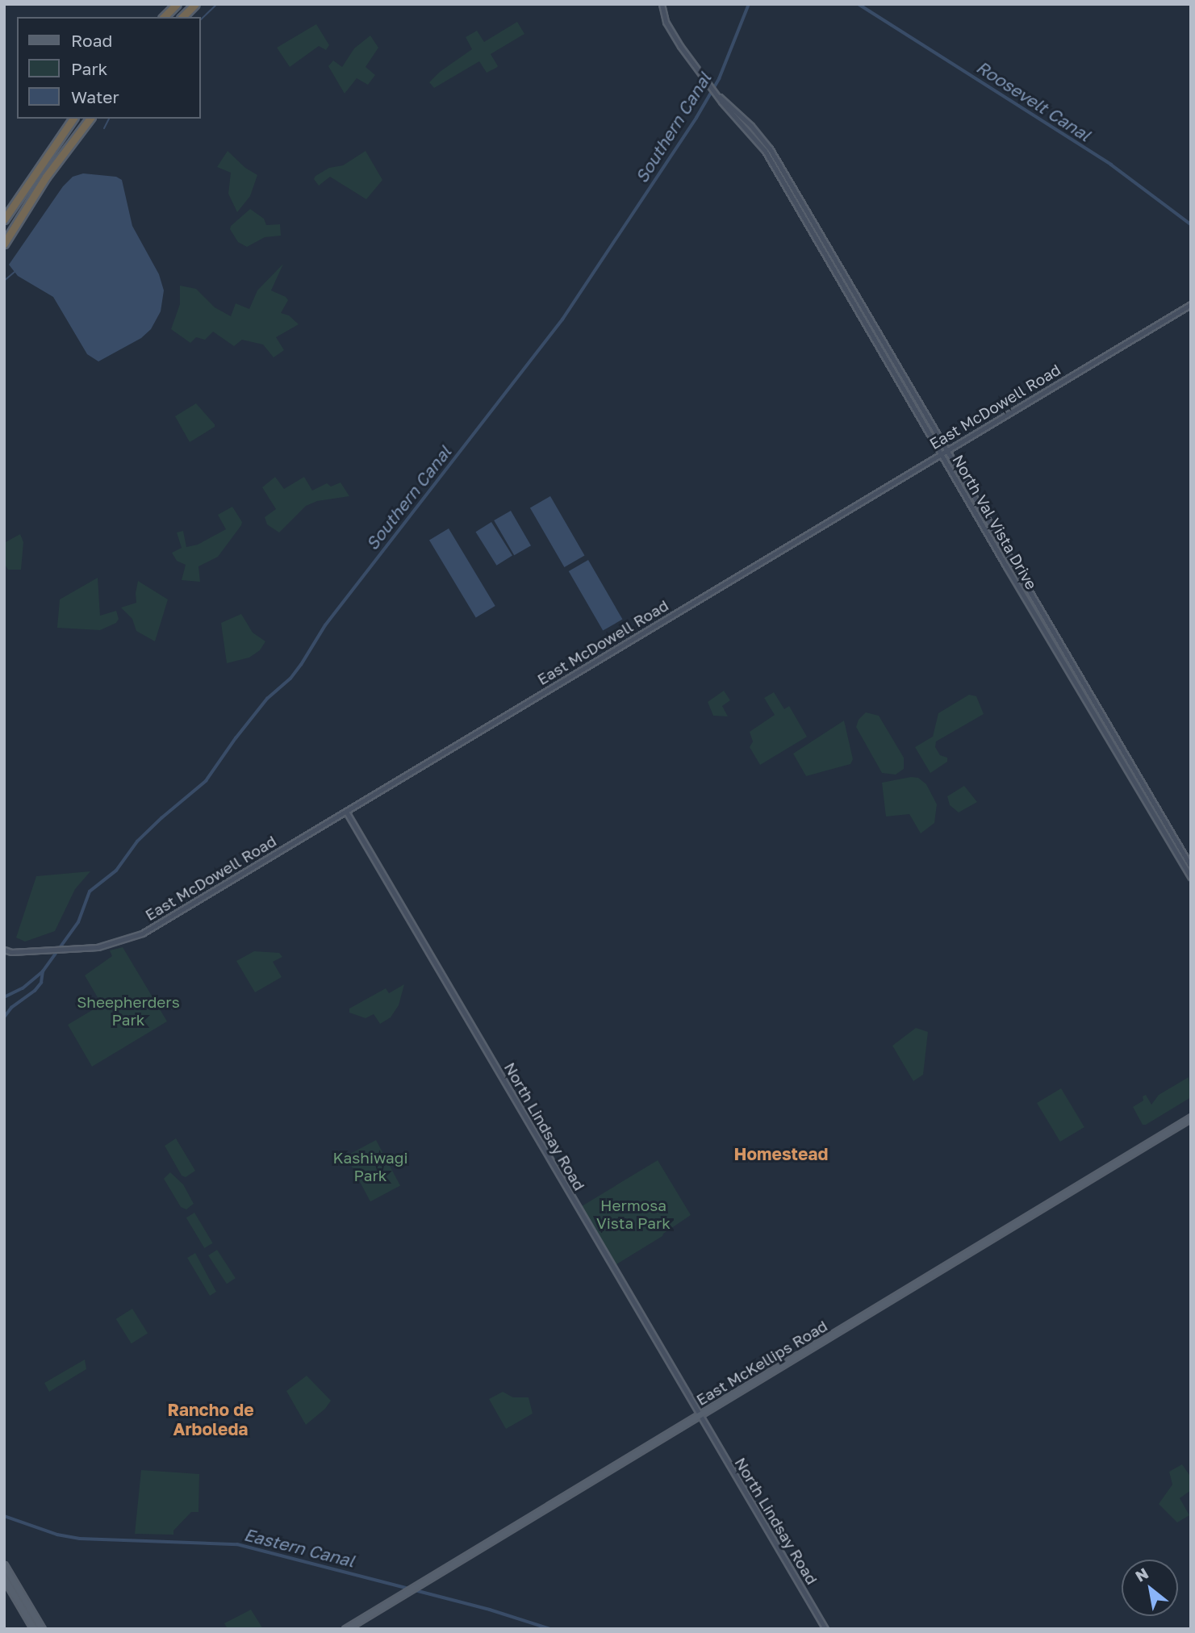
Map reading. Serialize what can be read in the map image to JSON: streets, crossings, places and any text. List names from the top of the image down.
{
  "streets": {
    "main road": [
      "East McDowell Road",
      "North Val Vista Drive",
      "North Lindsay Road",
      "East McKellips Road"
    ]
  },
  "crossings": [
    ["East McDowell Road", "North Val Vista Drive"],
    ["East McDowell Road", "North Lindsay Road"],
    ["North Lindsay Road", "East McKellips Road"]
  ],
  "districts": ["Homestead", "Rancho de Arboleda"],
  "water": ["Roosevelt Canal", "Southern Canal", "Eastern Canal"],
  "parks": ["Sheepherders Park", "Kashiwagi Park", "Hermosa Vista Park"],
  "legend": ["Road", "Park", "Water"],
  "north": "top left"
}
